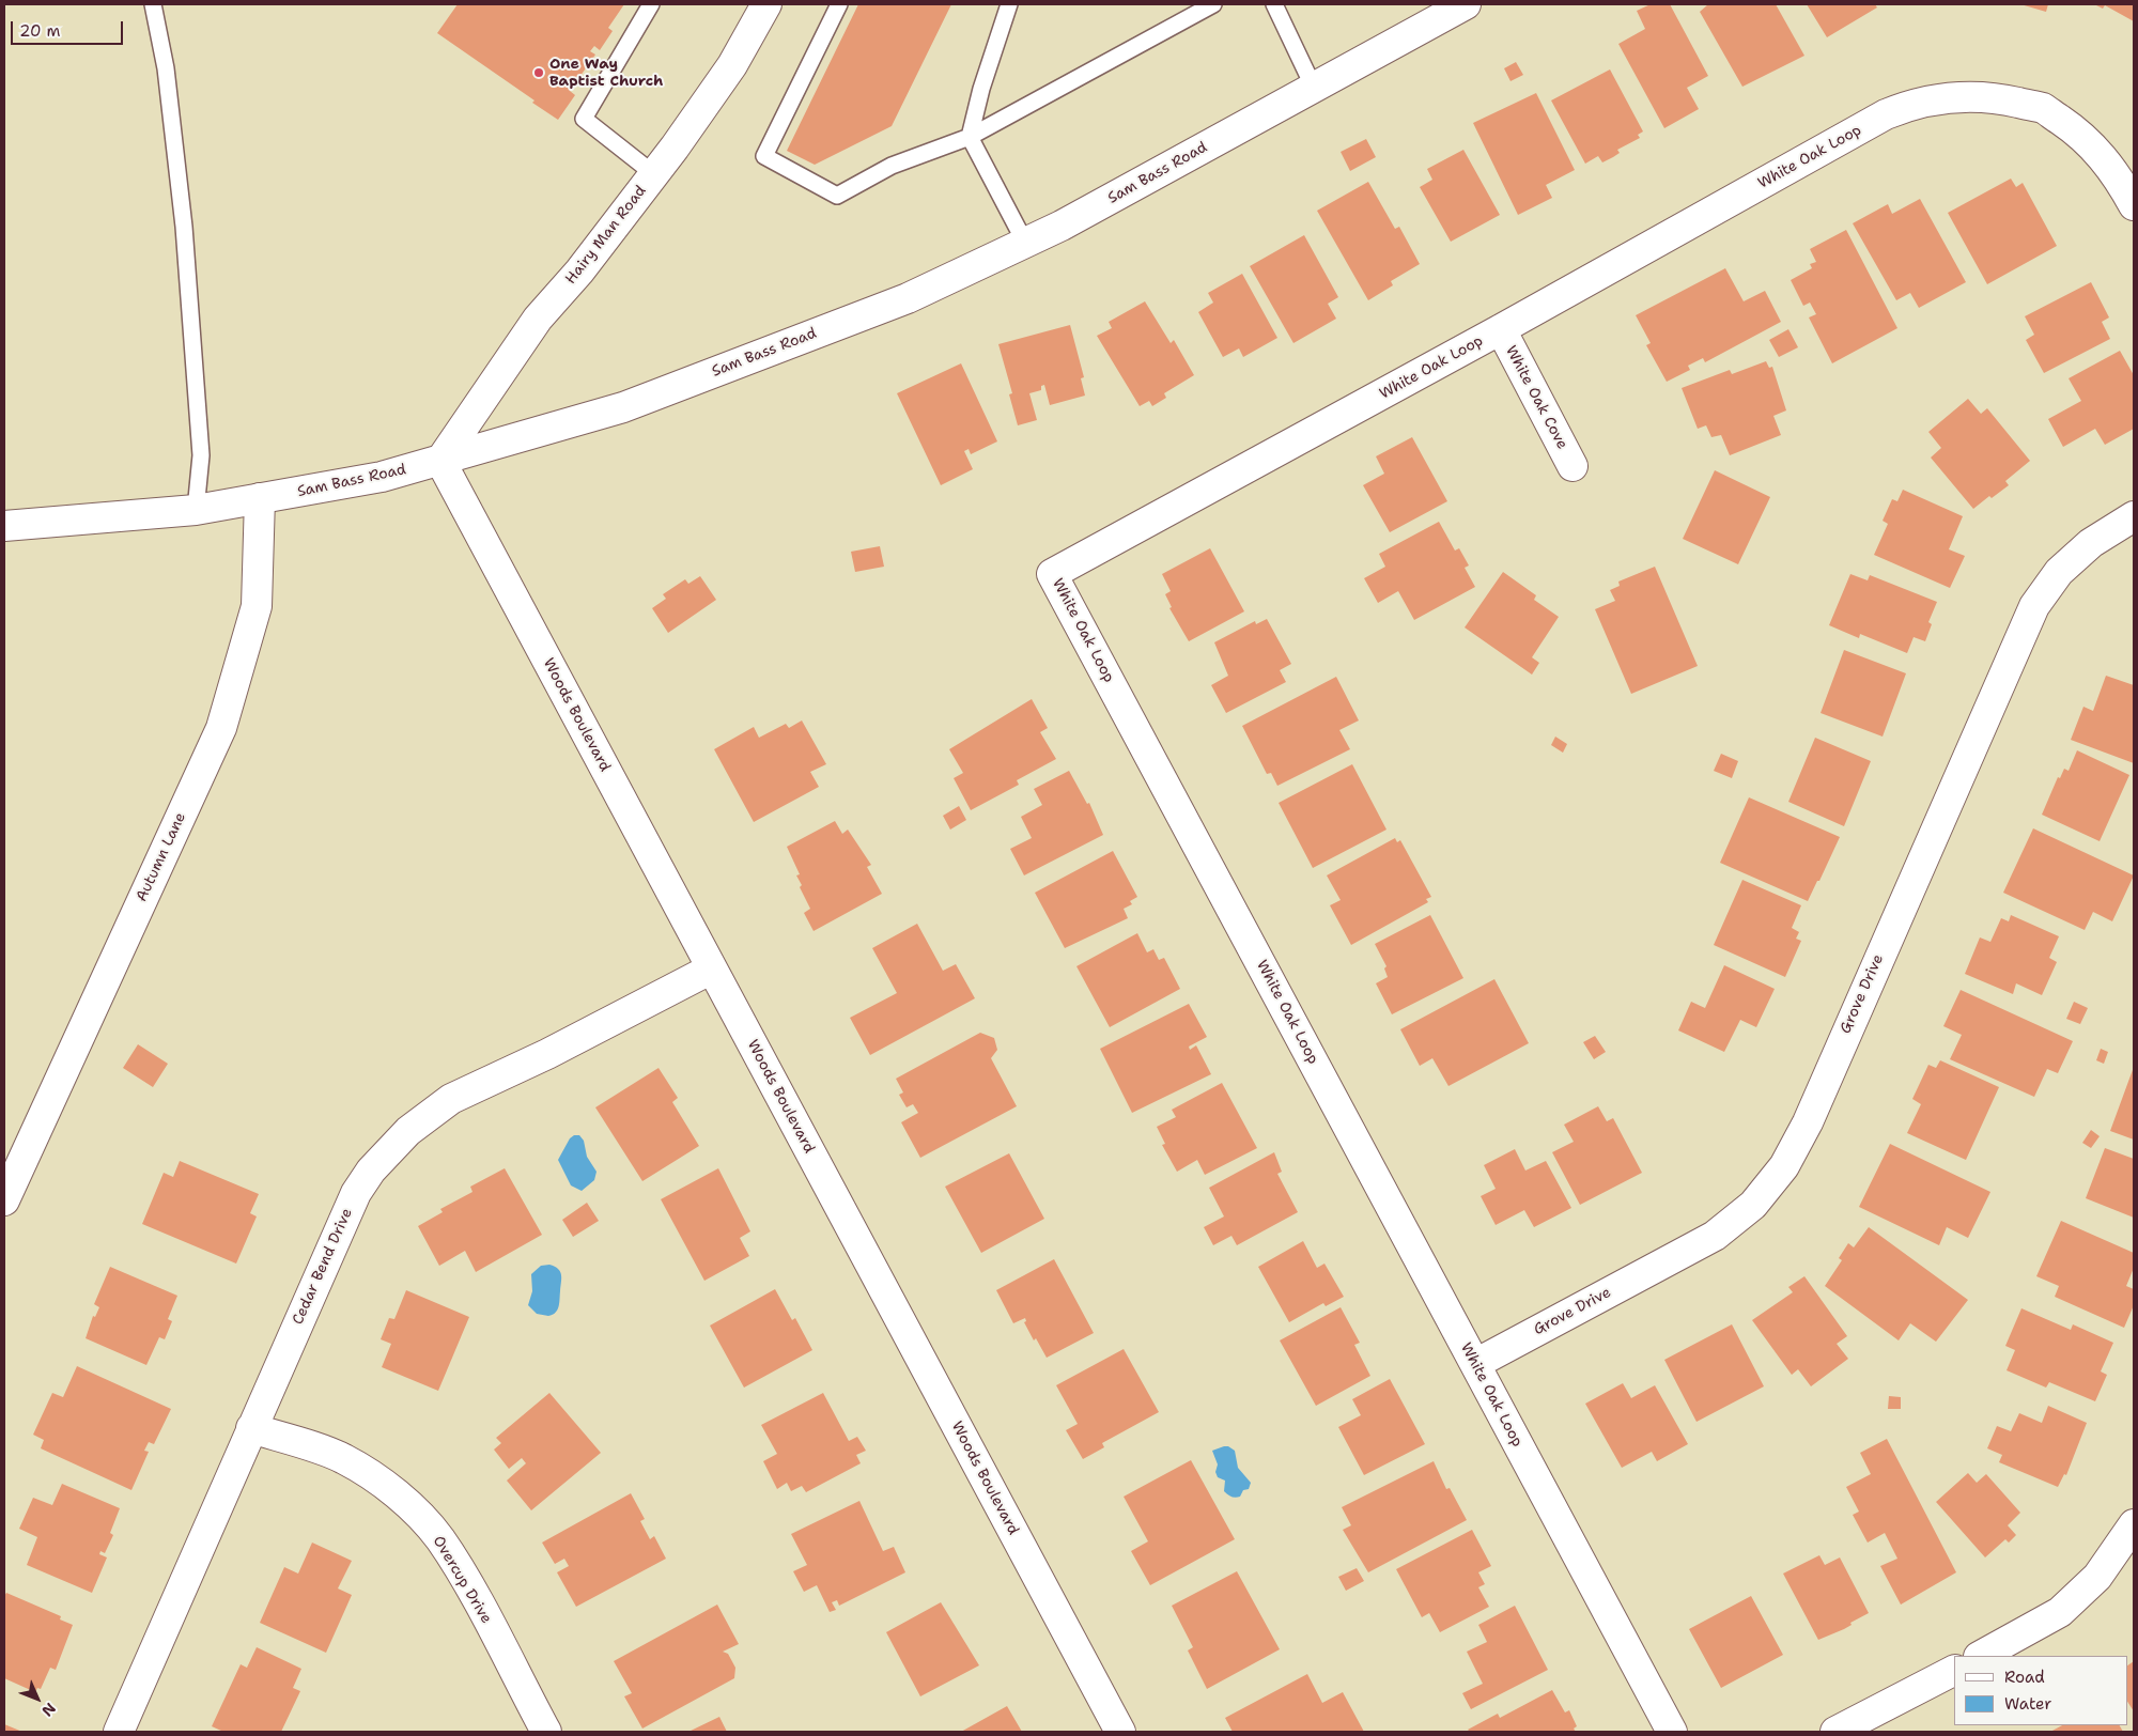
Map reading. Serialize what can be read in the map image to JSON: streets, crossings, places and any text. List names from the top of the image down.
{
  "streets": {
    "street": [
      "White Oak Loop",
      "Sam Bass Road",
      "Hairy Man Road",
      "White Oak Cove",
      "Woods Boulevard",
      "Autumn Lane",
      "Grove Drive",
      "Cedar Bend Drive",
      "Overcup Drive"
    ]
  },
  "crossings": [
    ["White Oak Loop", "White Oak Cove"],
    ["White Oak Loop", "Grove Drive"],
    ["Sam Bass Road", "Hairy Man Road"],
    ["Sam Bass Road", "Woods Boulevard"],
    ["Sam Bass Road", "Autumn Lane"],
    ["Hairy Man Road", "Woods Boulevard"],
    ["Woods Boulevard", "Cedar Bend Drive"],
    ["Cedar Bend Drive", "Overcup Drive"]
  ],
  "places": ["One Way Baptist Church"],
  "legend": ["Road", "Water"],
  "scale_bar": "20 m",
  "north": "bottom right"
}
